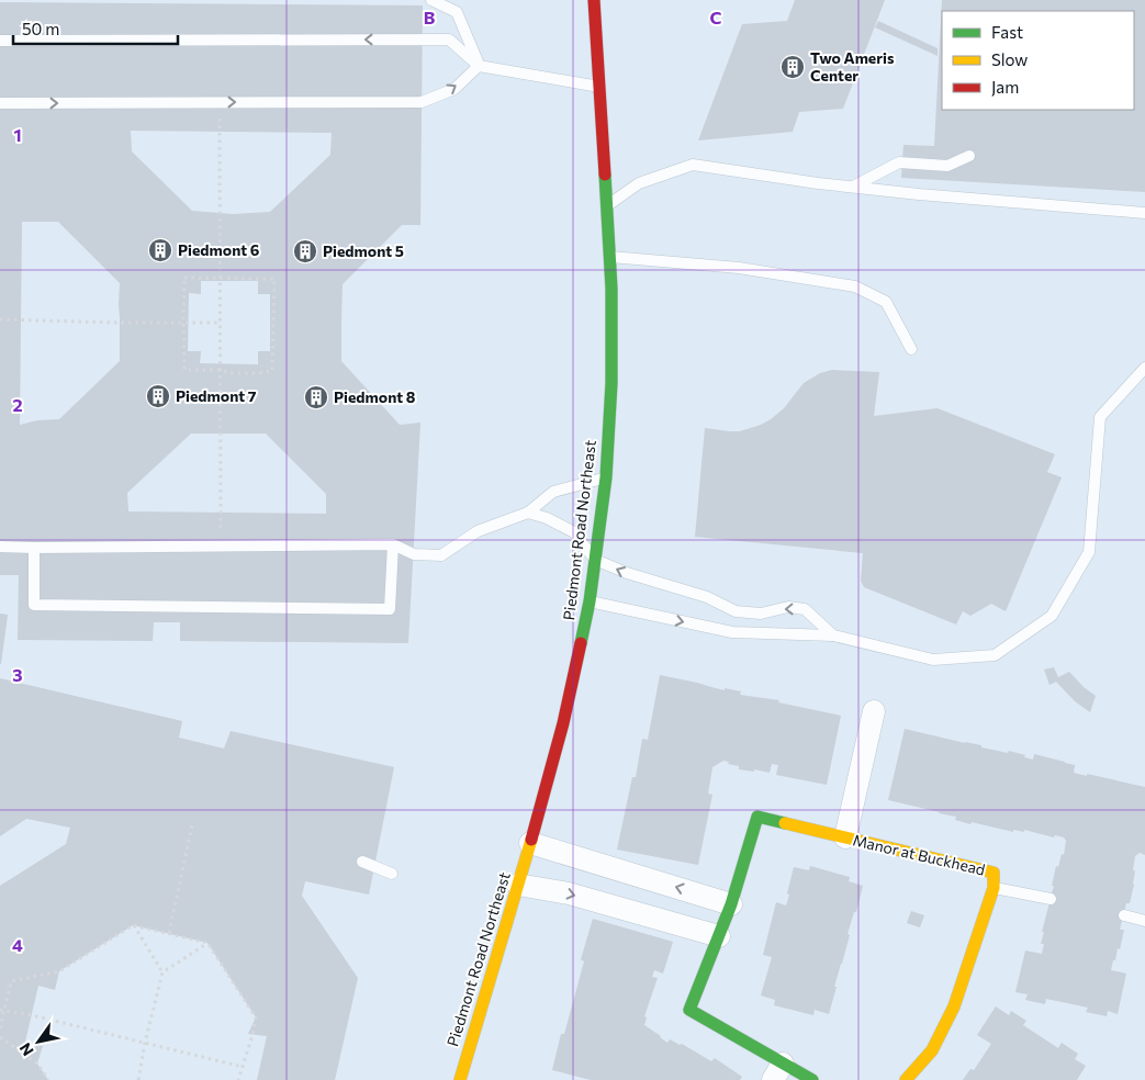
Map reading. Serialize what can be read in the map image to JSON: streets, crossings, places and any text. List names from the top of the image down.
{
  "streets": {
    "main road": ["Piedmont Road Northeast", "Manor at Buckhead"]
  },
  "places": {
    "building": [
      "Two Ameris Center",
      "Piedmont 6",
      "Piedmont 5",
      "Piedmont 7",
      "Piedmont 8"
    ]
  },
  "legend": ["Fast", "Slow", "Jam"],
  "scale_bar": "50 m",
  "north": "bottom left",
  "grid": {
    "columns": ["B", "C"],
    "rows": [
      "1",
      "2",
      "3",
      "4"
    ]
  }
}
